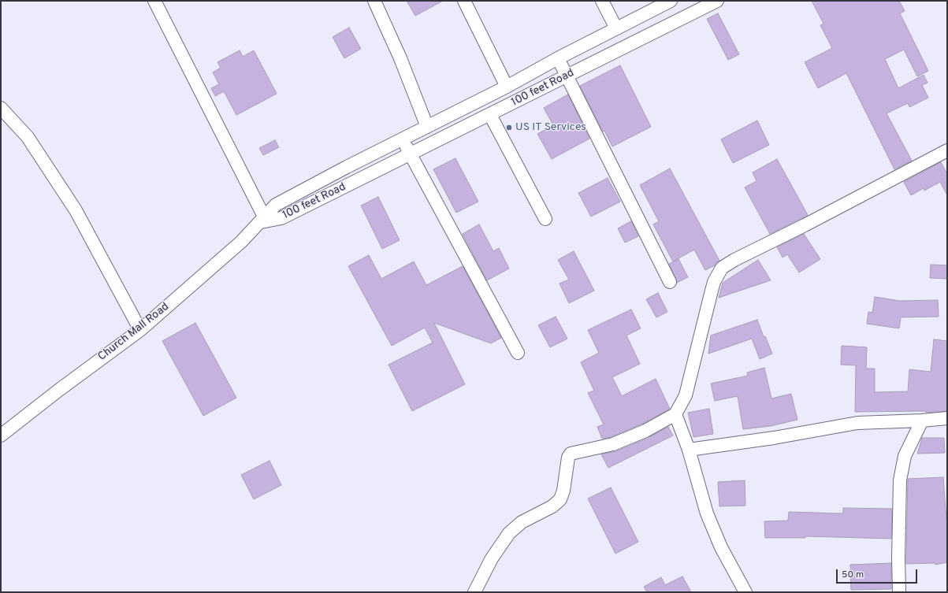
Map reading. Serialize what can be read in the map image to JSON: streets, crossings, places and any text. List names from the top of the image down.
{
  "streets": {
    "street": ["100 feet Road", "Church Mall Road"]
  },
  "crossings": [
    ["100 feet Road", "Church Mall Road"]
  ],
  "places": ["US IT Services"],
  "scale_bar": "50 m"
}
